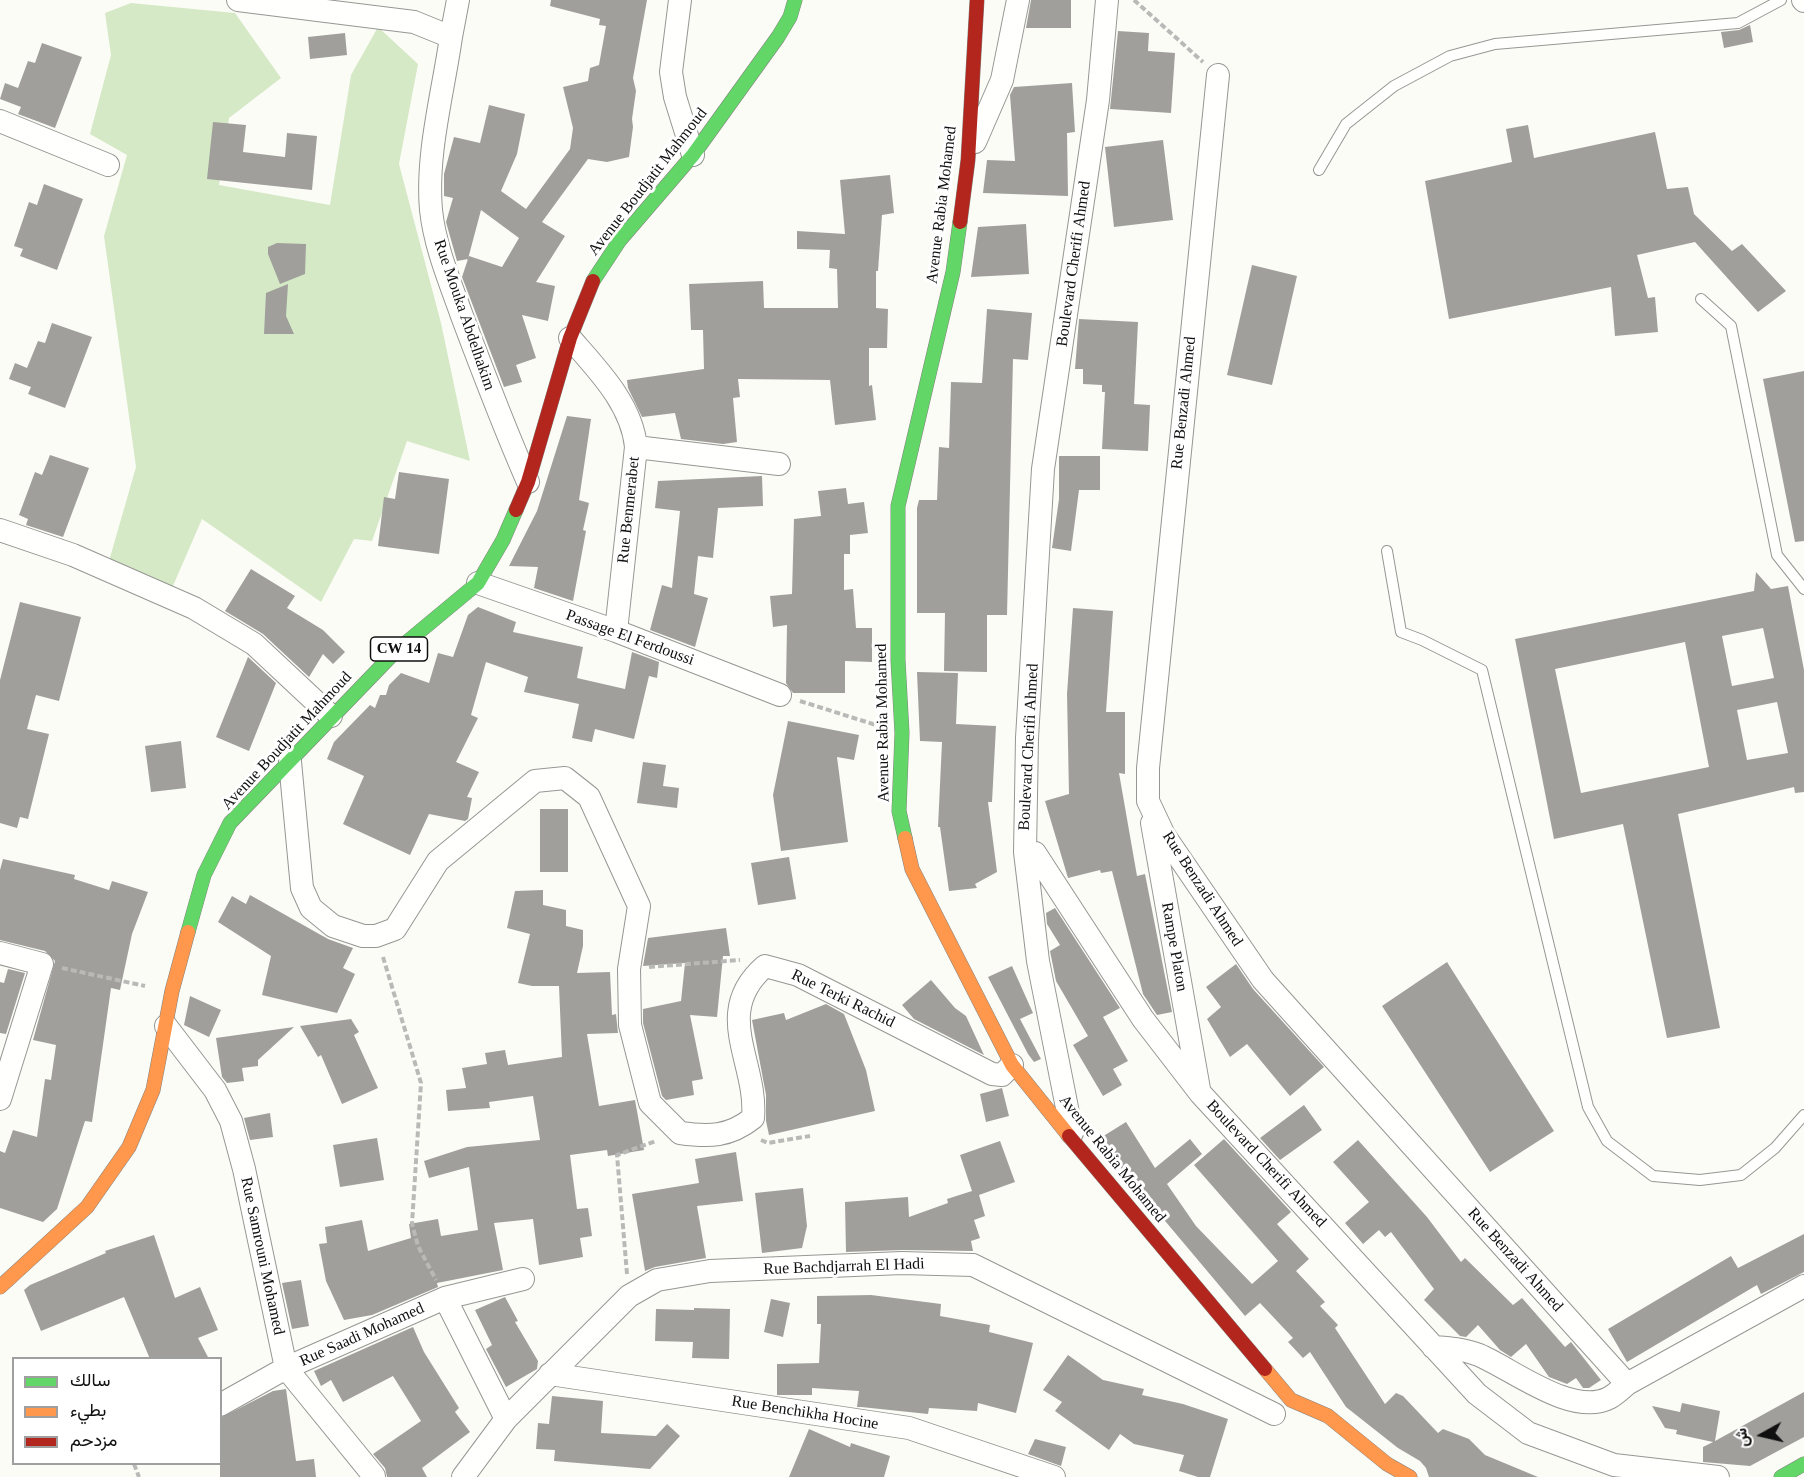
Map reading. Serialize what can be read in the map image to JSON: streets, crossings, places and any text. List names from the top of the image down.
{
  "streets": {
    "main road": ["Avenue Boudjatit Mahmoud", "Avenue Rabia Mohamed", "CW 14"],
    "street": [
      "Boulevard Cherifi Ahmed",
      "Rue Mouka Abdelhakim",
      "Rue Benzadi Ahmed",
      "Rue Benmerabet",
      "Passage El Ferdoussi",
      "Rampe Platon",
      "Rue Terki Rachid",
      "Rue Samrouni Mohamed",
      "Rue Bachdjarrah El Hadi",
      "Rue Saadi Mohamed",
      "Rue Benchikha Hocine"
    ]
  },
  "crossings": [
    ["Avenue Boudjatit Mahmoud", "Rue Mouka Abdelhakim"],
    ["Avenue Boudjatit Mahmoud", "Rue Benmerabet"],
    ["Avenue Boudjatit Mahmoud", "Passage El Ferdoussi"],
    ["Avenue Boudjatit Mahmoud", "Rue Samrouni Mohamed"],
    ["Avenue Rabia Mohamed", "Rue Terki Rachid"],
    ["Boulevard Cherifi Ahmed", "Rampe Platon"],
    ["Rue Benzadi Ahmed", "Rampe Platon"],
    ["Rue Benmerabet", "Passage El Ferdoussi"],
    ["Rue Samrouni Mohamed", "Rue Saadi Mohamed"],
    ["Rue Bachdjarrah El Hadi", "Rue Saadi Mohamed"],
    ["Rue Bachdjarrah El Hadi", "Rue Benchikha Hocine"]
  ],
  "legend": ["سالك", "بطيء", "مزدحم"],
  "north": "left"
}
